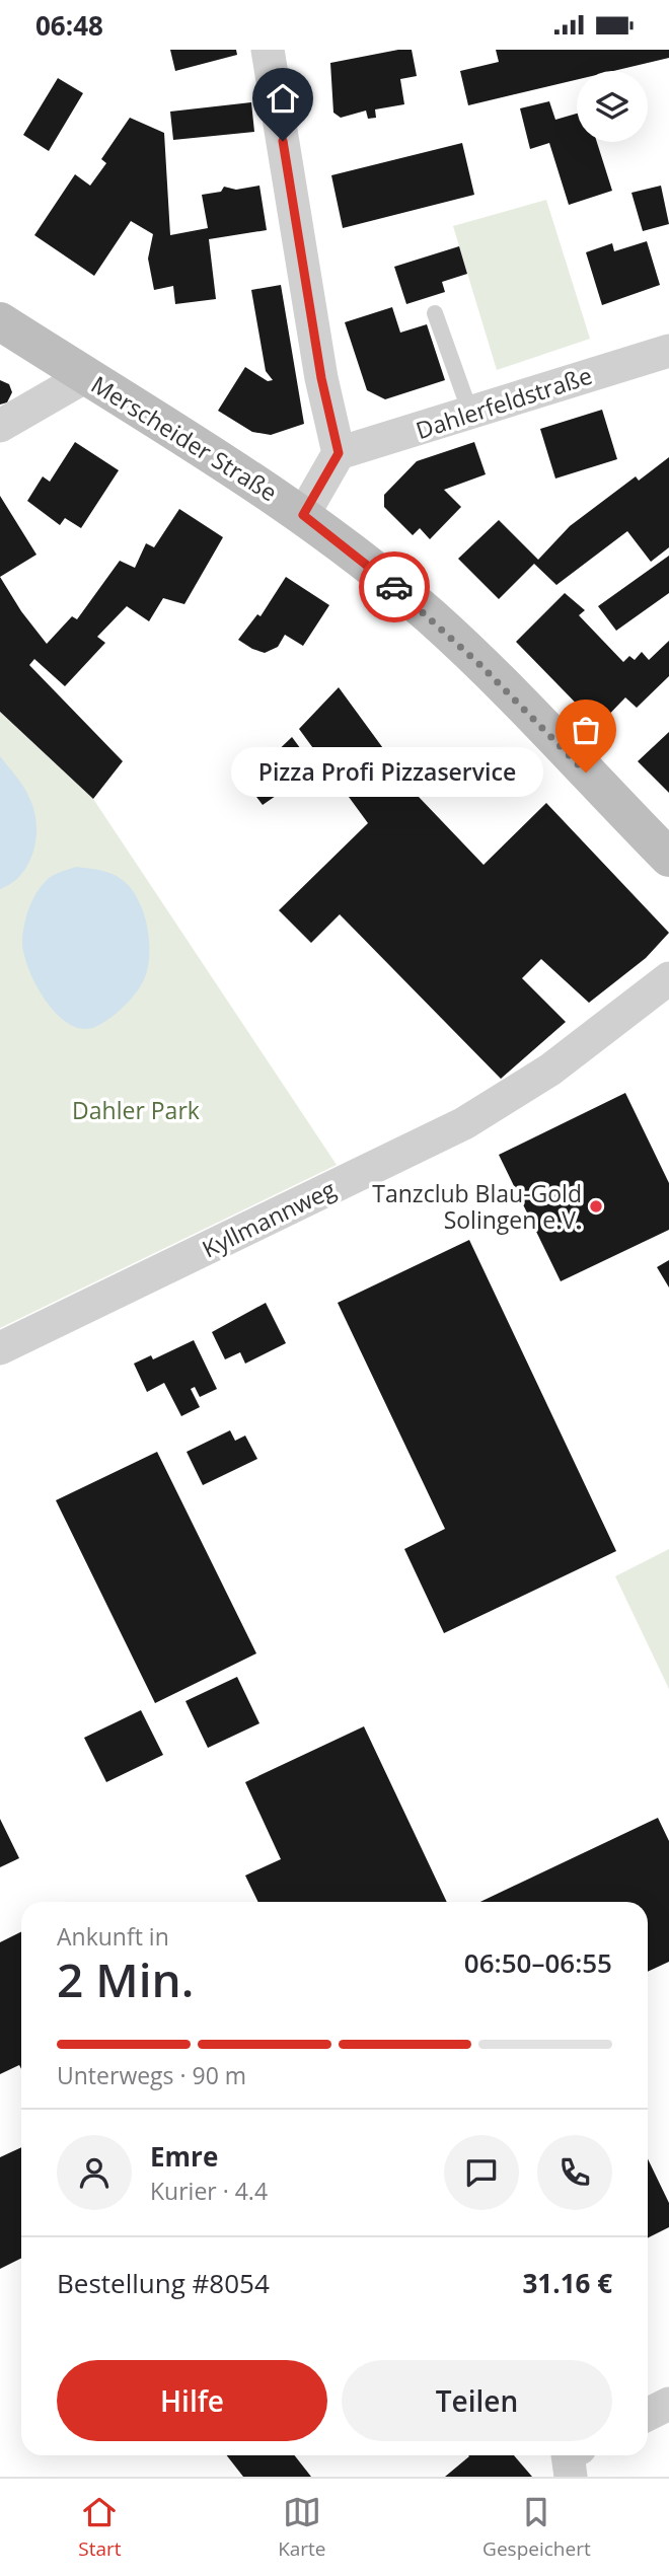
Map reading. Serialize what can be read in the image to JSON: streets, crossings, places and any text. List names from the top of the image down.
{
  "streets": {
    "main road": ["Merscheider Straße"],
    "street": ["Dahlerfeldstraße", "Kyllmannweg"]
  },
  "parks": ["Dahler Park"],
  "places": ["Pizza Profi Pizzaservice", "Tanzclub Blau-Gold Solingen e.V."],
  "page": {
    "status": "06:48",
    "bubble": "Pizza Profi Pizzaservice",
    "heading": ["2 Min.", "Ankunft in", "06:50–06:55"],
    "panel": [
      "Emre",
      "Kurier · 4.4",
      "Bestellung #8054",
      "31.16 €"
    ],
    "bar": "Unterwegs · 90 m",
    "buttons": ["Hilfe", "Teilen"],
    "tabs": ["Start", "Karte", "Gespeichert"]
  }
}
